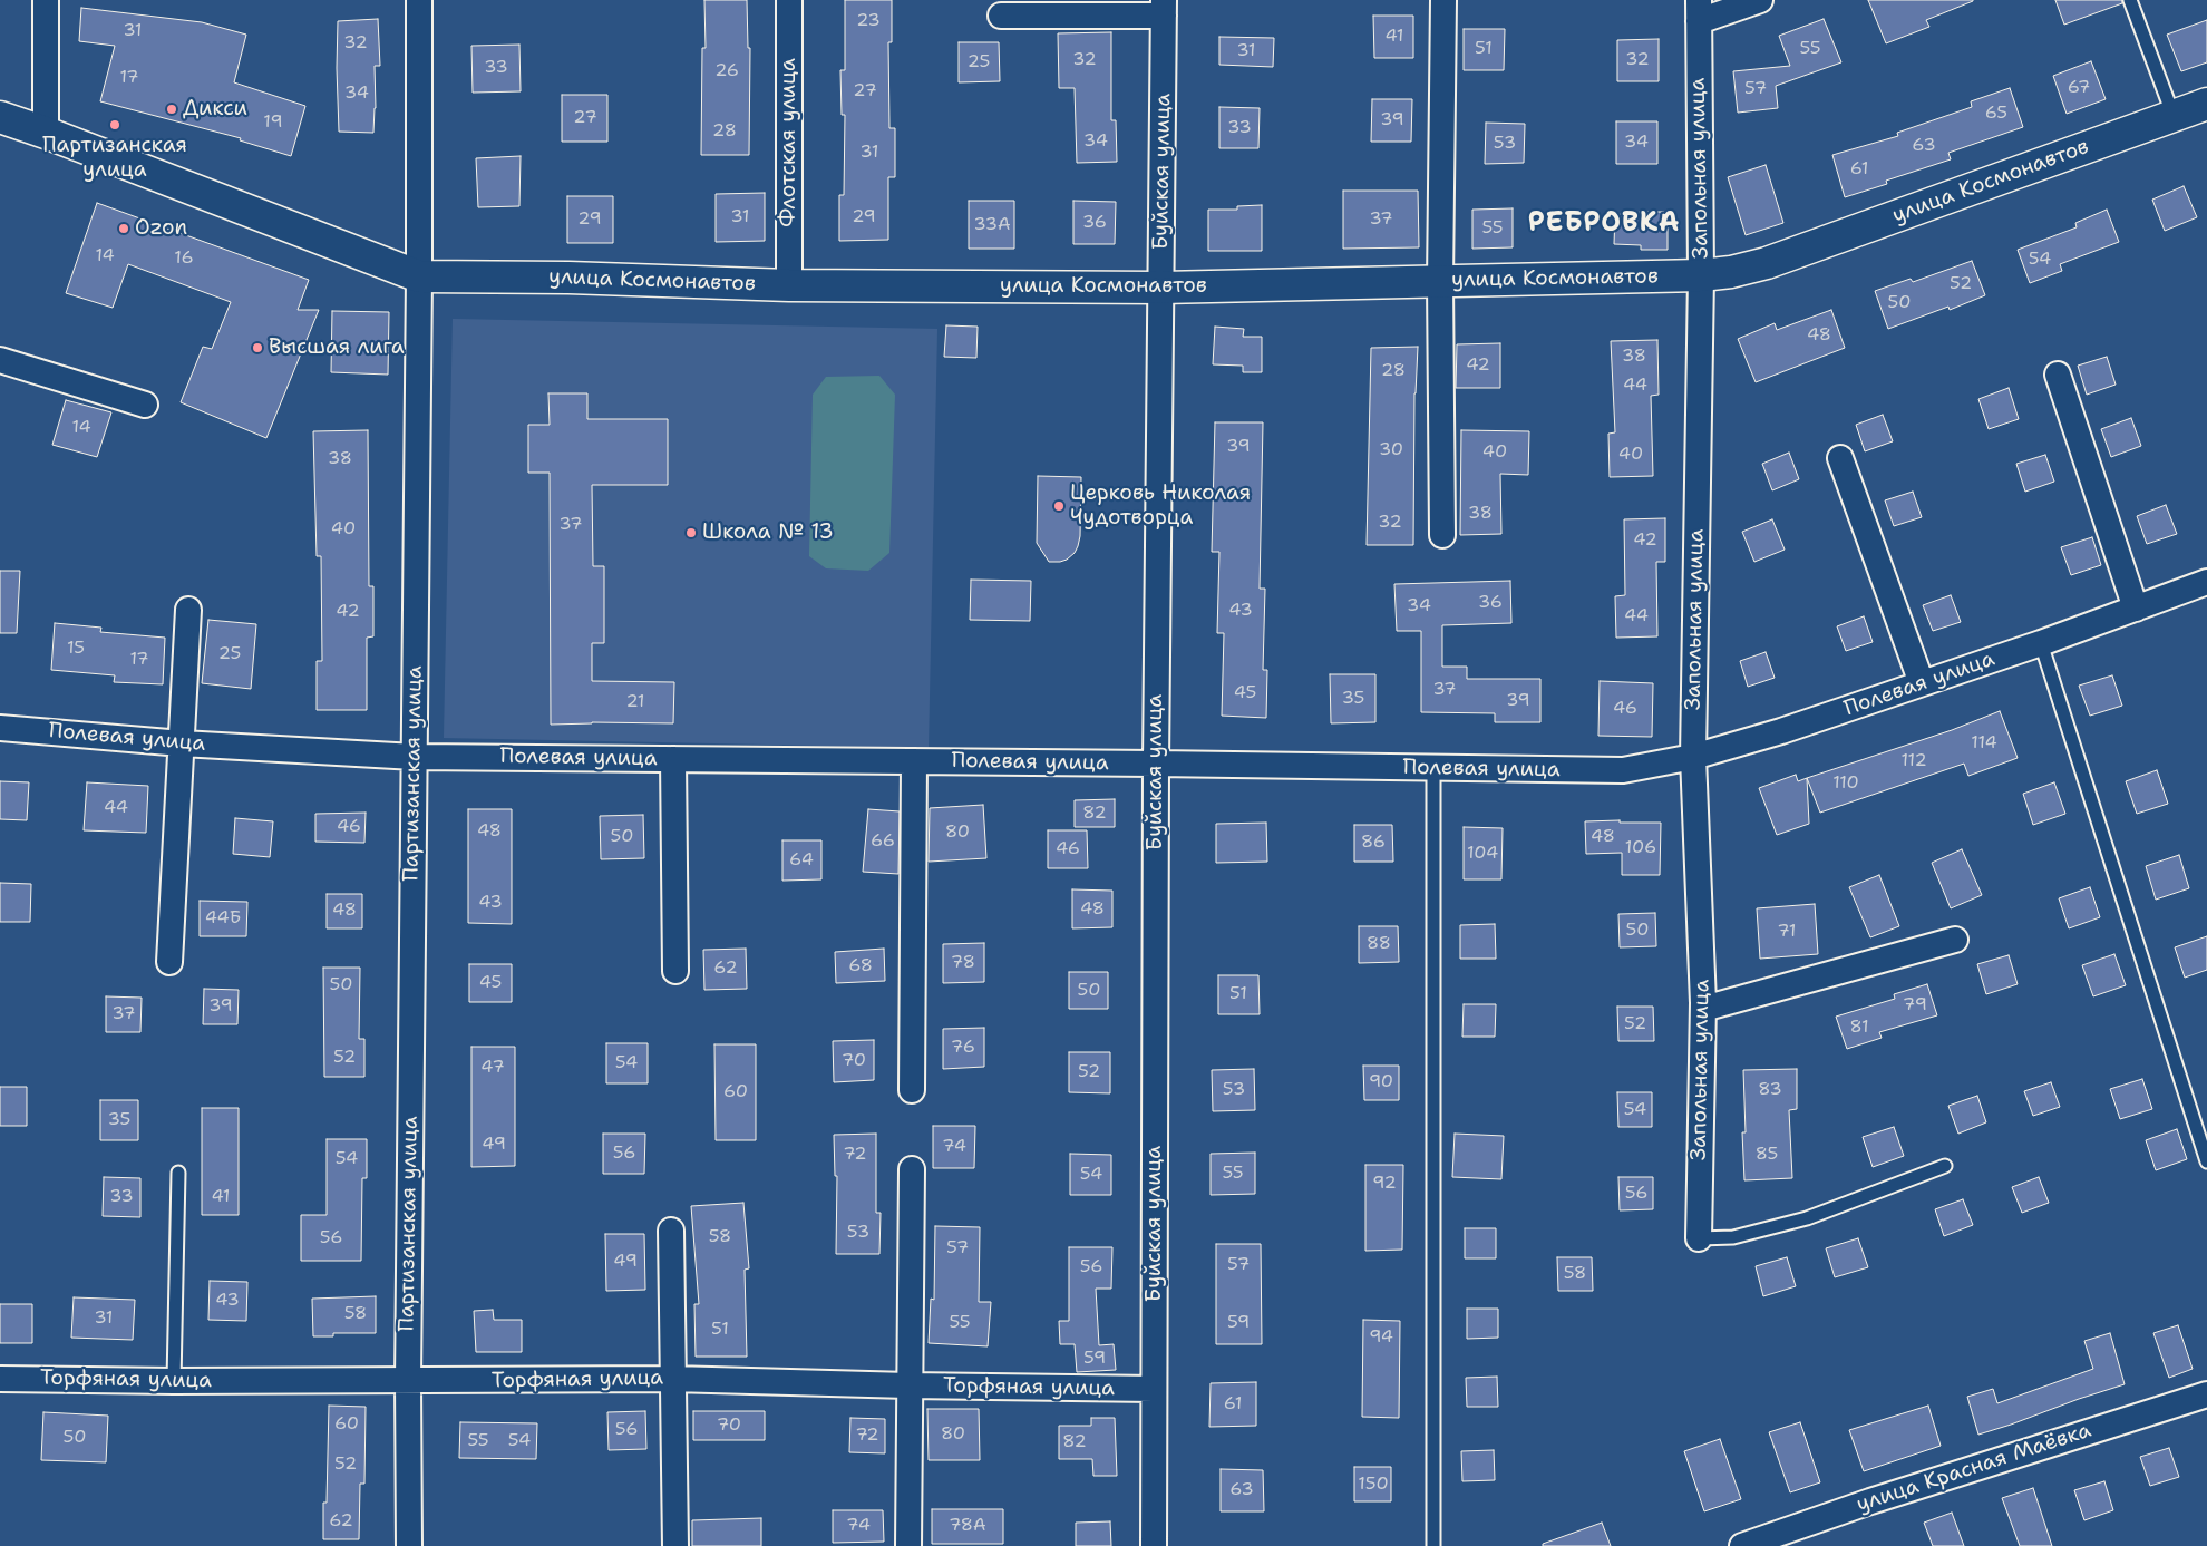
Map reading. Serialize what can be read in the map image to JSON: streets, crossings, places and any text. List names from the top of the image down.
{
  "streets": {
    "street": [
      "Флотская улица",
      "Запольная улица",
      "Буйская улица",
      "улица Космонавтов",
      "Полевая улица",
      "Партизанская улица",
      "Торфяная улица",
      "улица Красная Маёвка"
    ]
  },
  "crossings": [
    ["Флотская улица", "улица Космонавтов"],
    ["Запольная улица", "улица Космонавтов"],
    ["Запольная улица", "Полевая улица"],
    ["Буйская улица", "улица Космонавтов"],
    ["Буйская улица", "Полевая улица"],
    ["Буйская улица", "Торфяная улица"],
    ["улица Космонавтов", "Партизанская улица"],
    ["Полевая улица", "Партизанская улица"],
    ["Партизанская улица", "Торфяная улица"]
  ],
  "districts": ["РЕБРОВКА"],
  "places": [
    "Дикси",
    "Партизанская улица",
    "Ozon",
    "Высшая лига",
    "Церковь Николая Чудотворца",
    "Школа № 13"
  ],
  "house_numbers": [
    "23",
    "31",
    "41",
    "32",
    "51",
    "55",
    "31",
    "32",
    "32",
    "25",
    "33",
    "26",
    "17",
    "67",
    "57",
    "27",
    "34",
    "65",
    "27",
    "39",
    "19",
    "33",
    "28",
    "34",
    "34",
    "53",
    "63",
    "31",
    "61",
    "31",
    "29",
    "29",
    "37",
    "36",
    "33А",
    "55",
    "14",
    "16",
    "54",
    "52",
    "50",
    "48",
    "38",
    "42",
    "28",
    "44",
    "14",
    "39",
    "30",
    "40",
    "40",
    "38",
    "38",
    "32",
    "37",
    "40",
    "42",
    "36",
    "34",
    "43",
    "42",
    "44",
    "15",
    "25",
    "17",
    "37",
    "45",
    "35",
    "39",
    "21",
    "46",
    "114",
    "112",
    "110",
    "44",
    "82",
    "46",
    "48",
    "80",
    "50",
    "48",
    "66",
    "86",
    "106",
    "46",
    "104",
    "64",
    "43",
    "48",
    "48",
    "44Б",
    "50",
    "71",
    "88",
    "78",
    "68",
    "62",
    "45",
    "50",
    "50",
    "51",
    "79",
    "39",
    "37",
    "52",
    "81",
    "76",
    "52",
    "70",
    "54",
    "47",
    "52",
    "90",
    "53",
    "83",
    "60",
    "54",
    "35",
    "49",
    "74",
    "56",
    "72",
    "85",
    "54",
    "55",
    "54",
    "92",
    "56",
    "33",
    "41",
    "53",
    "58",
    "56",
    "57",
    "49",
    "57",
    "56",
    "58",
    "43",
    "58",
    "31",
    "55",
    "59",
    "51",
    "94",
    "59",
    "61",
    "60",
    "70",
    "56",
    "80",
    "72",
    "50",
    "55",
    "54",
    "82",
    "52",
    "150",
    "63",
    "62",
    "74",
    "78А"
  ]
}
